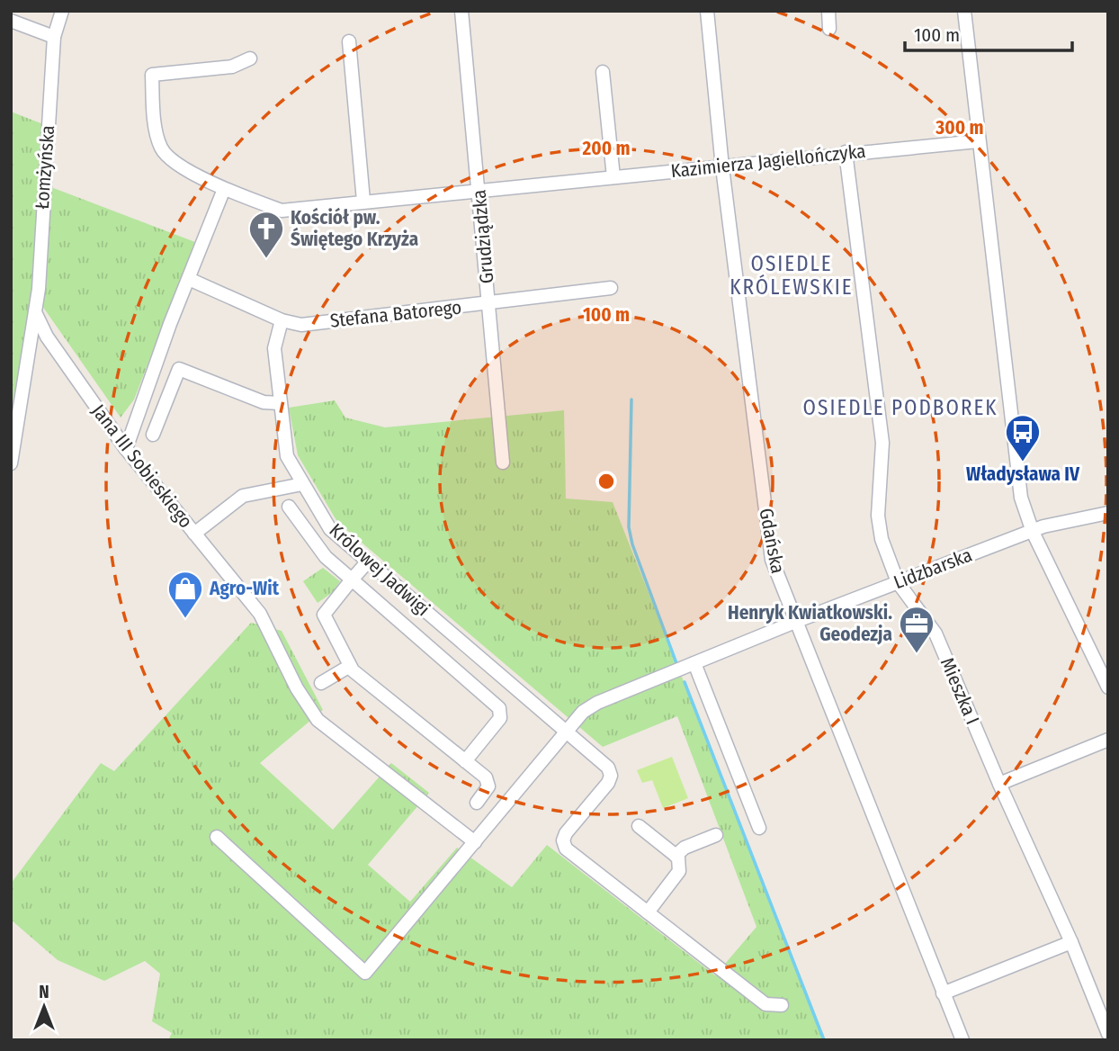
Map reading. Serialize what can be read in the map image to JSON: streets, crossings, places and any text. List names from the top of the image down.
{
  "streets": {
    "street": [
      "Kazimierza Jagiellończyka",
      "Łomżyńska",
      "Grudziądzka",
      "Stefana Batorego",
      "Jana III Sobieskiego",
      "Gdańska",
      "Lidzbarska",
      "Królowej Jadwigi",
      "Mieszka I"
    ]
  },
  "crossings": [
    ["Kazimierza Jagiellończyka", "Grudziądzka"],
    ["Kazimierza Jagiellończyka", "Gdańska"],
    ["Kazimierza Jagiellończyka", "Mieszka I"],
    ["Łomżyńska", "Jana III Sobieskiego"],
    ["Grudziądzka", "Stefana Batorego"],
    ["Stefana Batorego", "Królowej Jadwigi"],
    ["Jana III Sobieskiego", "Lidzbarska"],
    ["Gdańska", "Lidzbarska"],
    ["Lidzbarska", "Królowej Jadwigi"],
    ["Lidzbarska", "Mieszka I"]
  ],
  "districts": ["OSIEDLE KRÓLEWSKIE", "OSIEDLE PODBOREK"],
  "places": {
    "church": ["Kościół pw. Świętego Krzyża"],
    "bus stop": ["Władysława IV"],
    "shop": ["Agro-Wit"],
    "office": ["Henryk Kwiatkowski. Geodezja"]
  },
  "scale_bar": "100 m",
  "north": "top",
  "rings": ["300 m", "200 m", "100 m"]
}
